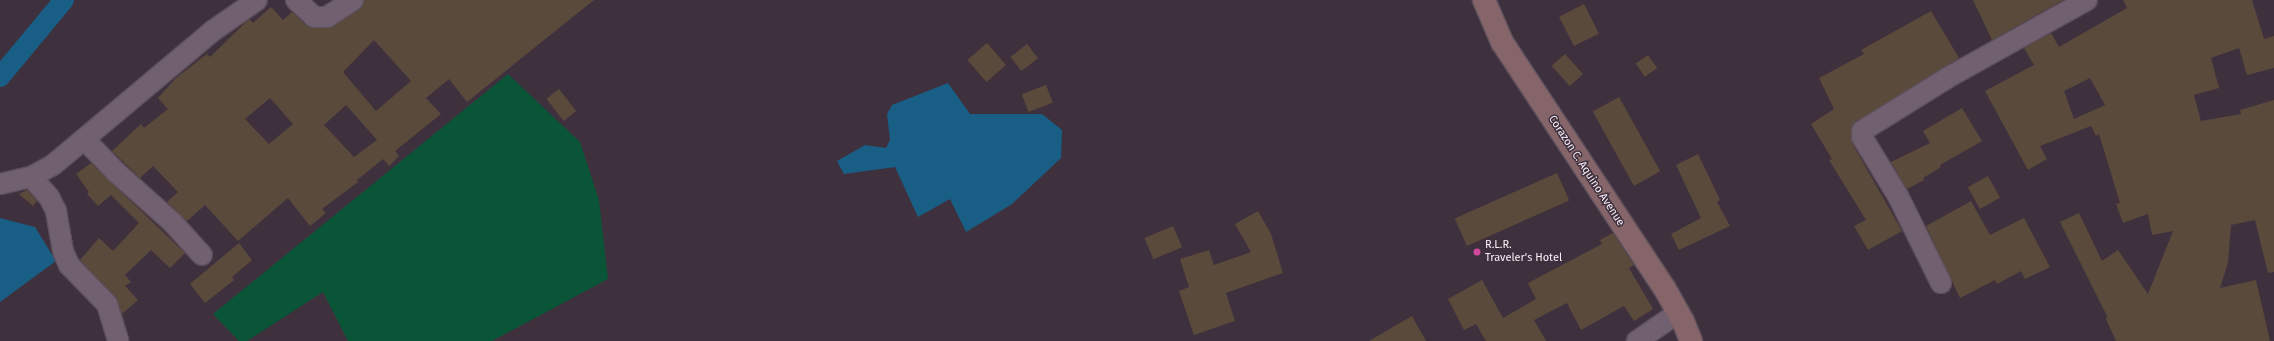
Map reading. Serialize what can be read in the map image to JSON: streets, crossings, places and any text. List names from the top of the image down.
{
  "streets": {
    "main road": ["Corazon C. Aquino Avenue"]
  },
  "places": ["R.L.R. Traveler's Hotel"]
}
